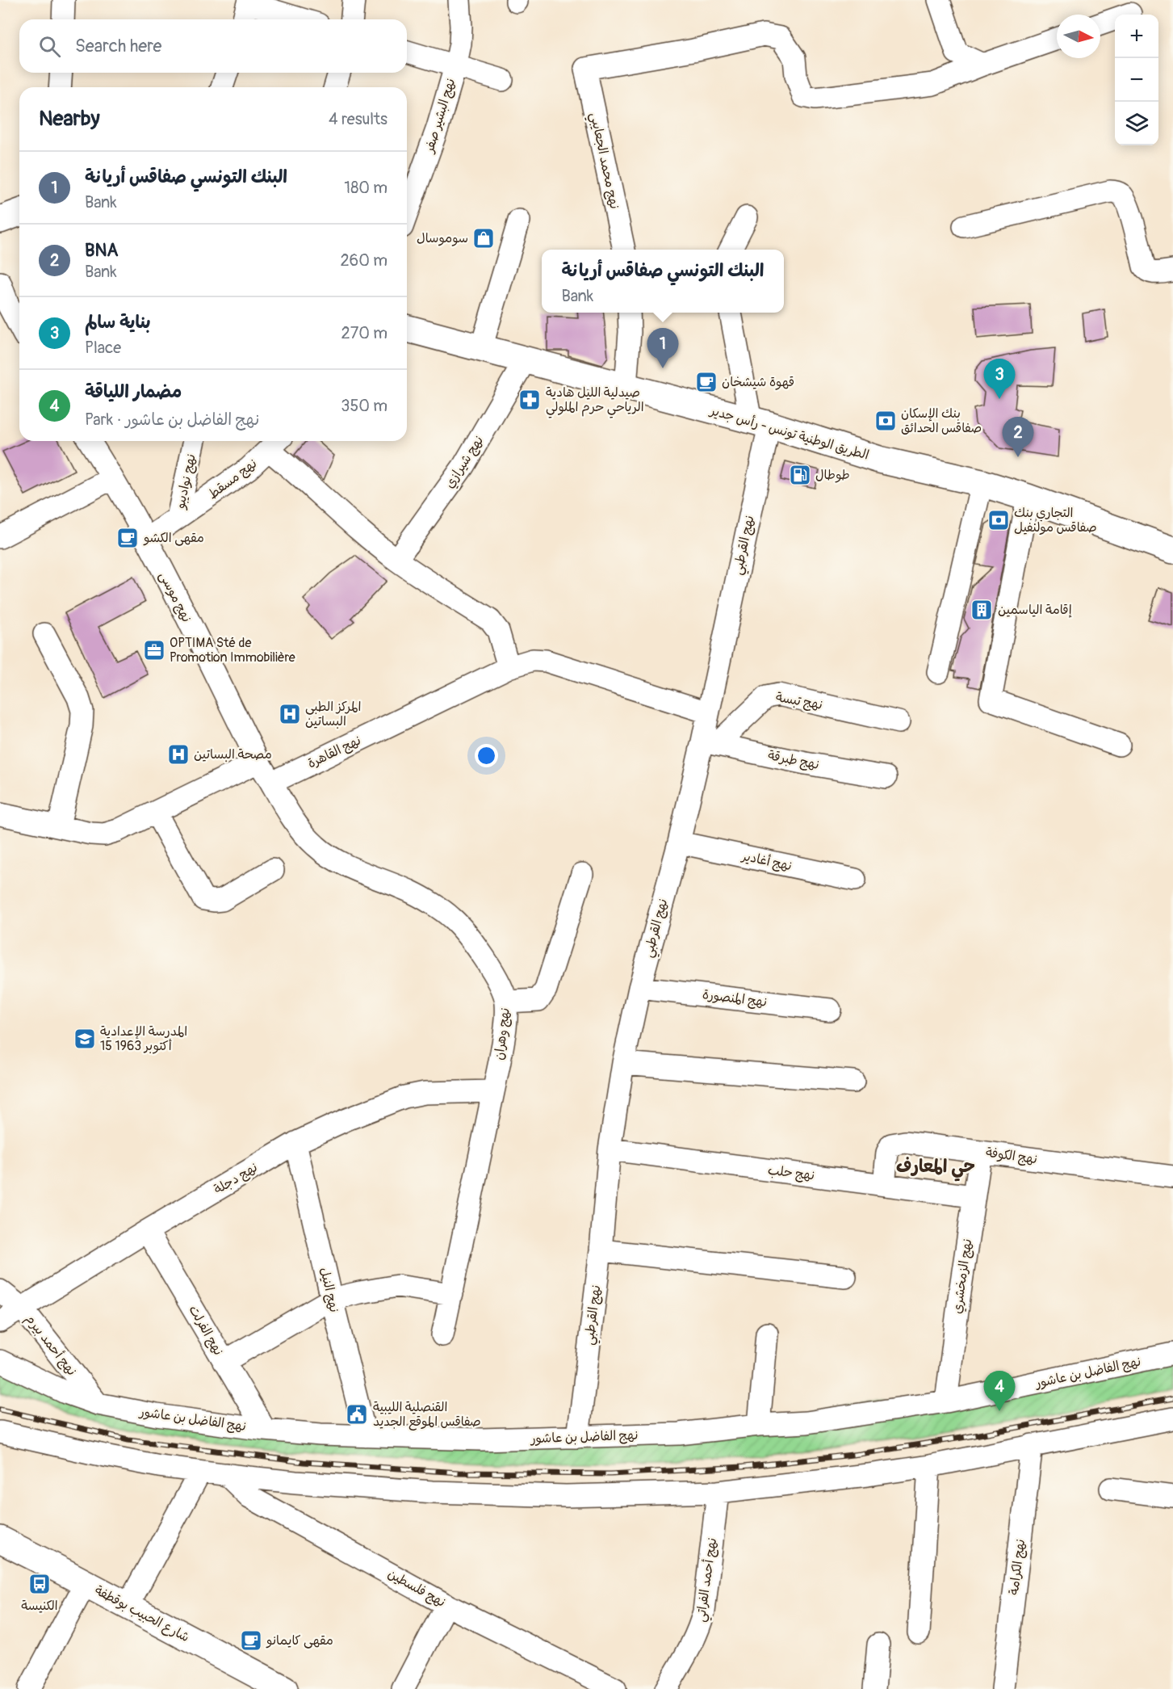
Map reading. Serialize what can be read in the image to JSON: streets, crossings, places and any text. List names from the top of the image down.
{
  "streets": {
    "main road": ["الطريق الوطنية تونس - رأس جدير", "شارع الحبيب بوقطفة"],
    "street": [
      "نهج البشير صفر",
      "نهج محمد الجعايبي",
      "نهج شيرازي",
      "نهج مسقط",
      "نهج نواديبو",
      "نهج القرطبي",
      "نهج موسى",
      "نهج تبسة",
      "نهج القاهرة",
      "نهج طبرقة",
      "نهج أغادير",
      "نهج المنصورة",
      "نهج وهران",
      "نهج الكوفة",
      "نهج حلب",
      "نهج دجلة",
      "نهج الزمخشري",
      "نهج النيل",
      "نهج الفرلت",
      "نهج أحمد بيرم",
      "نهج الفاضل بن عاشور",
      "نهج الكرامة",
      "نهج أحمد الفراتي",
      "نهج فلسطين"
    ]
  },
  "crossings": [
    ["الطريق الوطنية تونس - رأس جدير", "نهج شيرازي"],
    ["الطريق الوطنية تونس - رأس جدير", "نهج القرطبي"],
    ["نهج مسقط", "نهج نواديبو"],
    ["نهج نواديبو", "نهج موسى"],
    ["نهج القرطبي", "نهج تبسة"],
    ["نهج القرطبي", "نهج القاهرة"],
    ["نهج القرطبي", "نهج طبرقة"],
    ["نهج القرطبي", "نهج أغادير"],
    ["نهج القرطبي", "نهج المنصورة"],
    ["نهج القرطبي", "نهج حلب"],
    ["نهج القرطبي", "نهج الفاضل بن عاشور"],
    ["نهج تبسة", "نهج طبرقة"],
    ["نهج القاهرة", "نهج وهران"],
    ["نهج وهران", "نهج دجلة"],
    ["نهج الكوفة", "نهج حلب"],
    ["نهج الكوفة", "نهج الزمخشري"],
    ["نهج حلب", "نهج الزمخشري"],
    ["نهج دجلة", "نهج النيل"],
    ["نهج دجلة", "نهج الفرلت"],
    ["نهج دجلة", "نهج أحمد بيرم"],
    ["نهج الزمخشري", "نهج الفاضل بن عاشور"],
    ["نهج النيل", "نهج الفاضل بن عاشور"],
    ["نهج الفرلت", "نهج الفاضل بن عاشور"],
    ["نهج أحمد بيرم", "نهج الفاضل بن عاشور"]
  ],
  "districts": ["حي المعارف"],
  "places": {
    "shop": ["سوموسال"],
    "cafe": ["قهوة شيشخان", "مقهى الكشو", "مقهى كايمانو"],
    "pharmacy": ["صيدلية الليل هادية الرياحي حرم الملولي"],
    "bank": ["بنك الإسكان صفاقس الحدائق", "التجاري بنك صفاقس مولنفيل"],
    "fuel station": ["طوطال"],
    "building": ["إقامة الياسمين"],
    "office": ["OPTIMA Sté de Promotion Immobilière"],
    "hospital": ["المركز الطبي البساتين", "مصحة البساتين"],
    "school or university": ["المدرسة الإعدادية 15 أكتوبر 1963"],
    "public building": ["القنصلية الليبية صفاقس الموقع الجديد"],
    "bus stop": ["الكنيسة"]
  },
  "north": "right",
  "page": {
    "map_buttons": ["+", "−"],
    "search": "Search here",
    "heading": ["Nearby", "4 results"],
    "list": [
      {
        "mark": "1",
        "name": "البنك التونسي صفاقس أريانة",
        "note": "Bank",
        "value": "180 m"
      },
      {
        "mark": "2",
        "name": "BNA",
        "note": "Bank",
        "value": "260 m"
      },
      {
        "mark": "3",
        "name": "بناية سالم",
        "note": "Place",
        "value": "270 m"
      },
      {
        "mark": "4",
        "name": "مضمار اللياقة",
        "note": "Park · نهج الفاضل بن عاشور",
        "value": "350 m"
      }
    ],
    "popup": ["البنك التونسي صفاقس أريانة", "Bank"],
    "pins": [
      "1",
      "3",
      "2",
      "4"
    ]
  }
}
